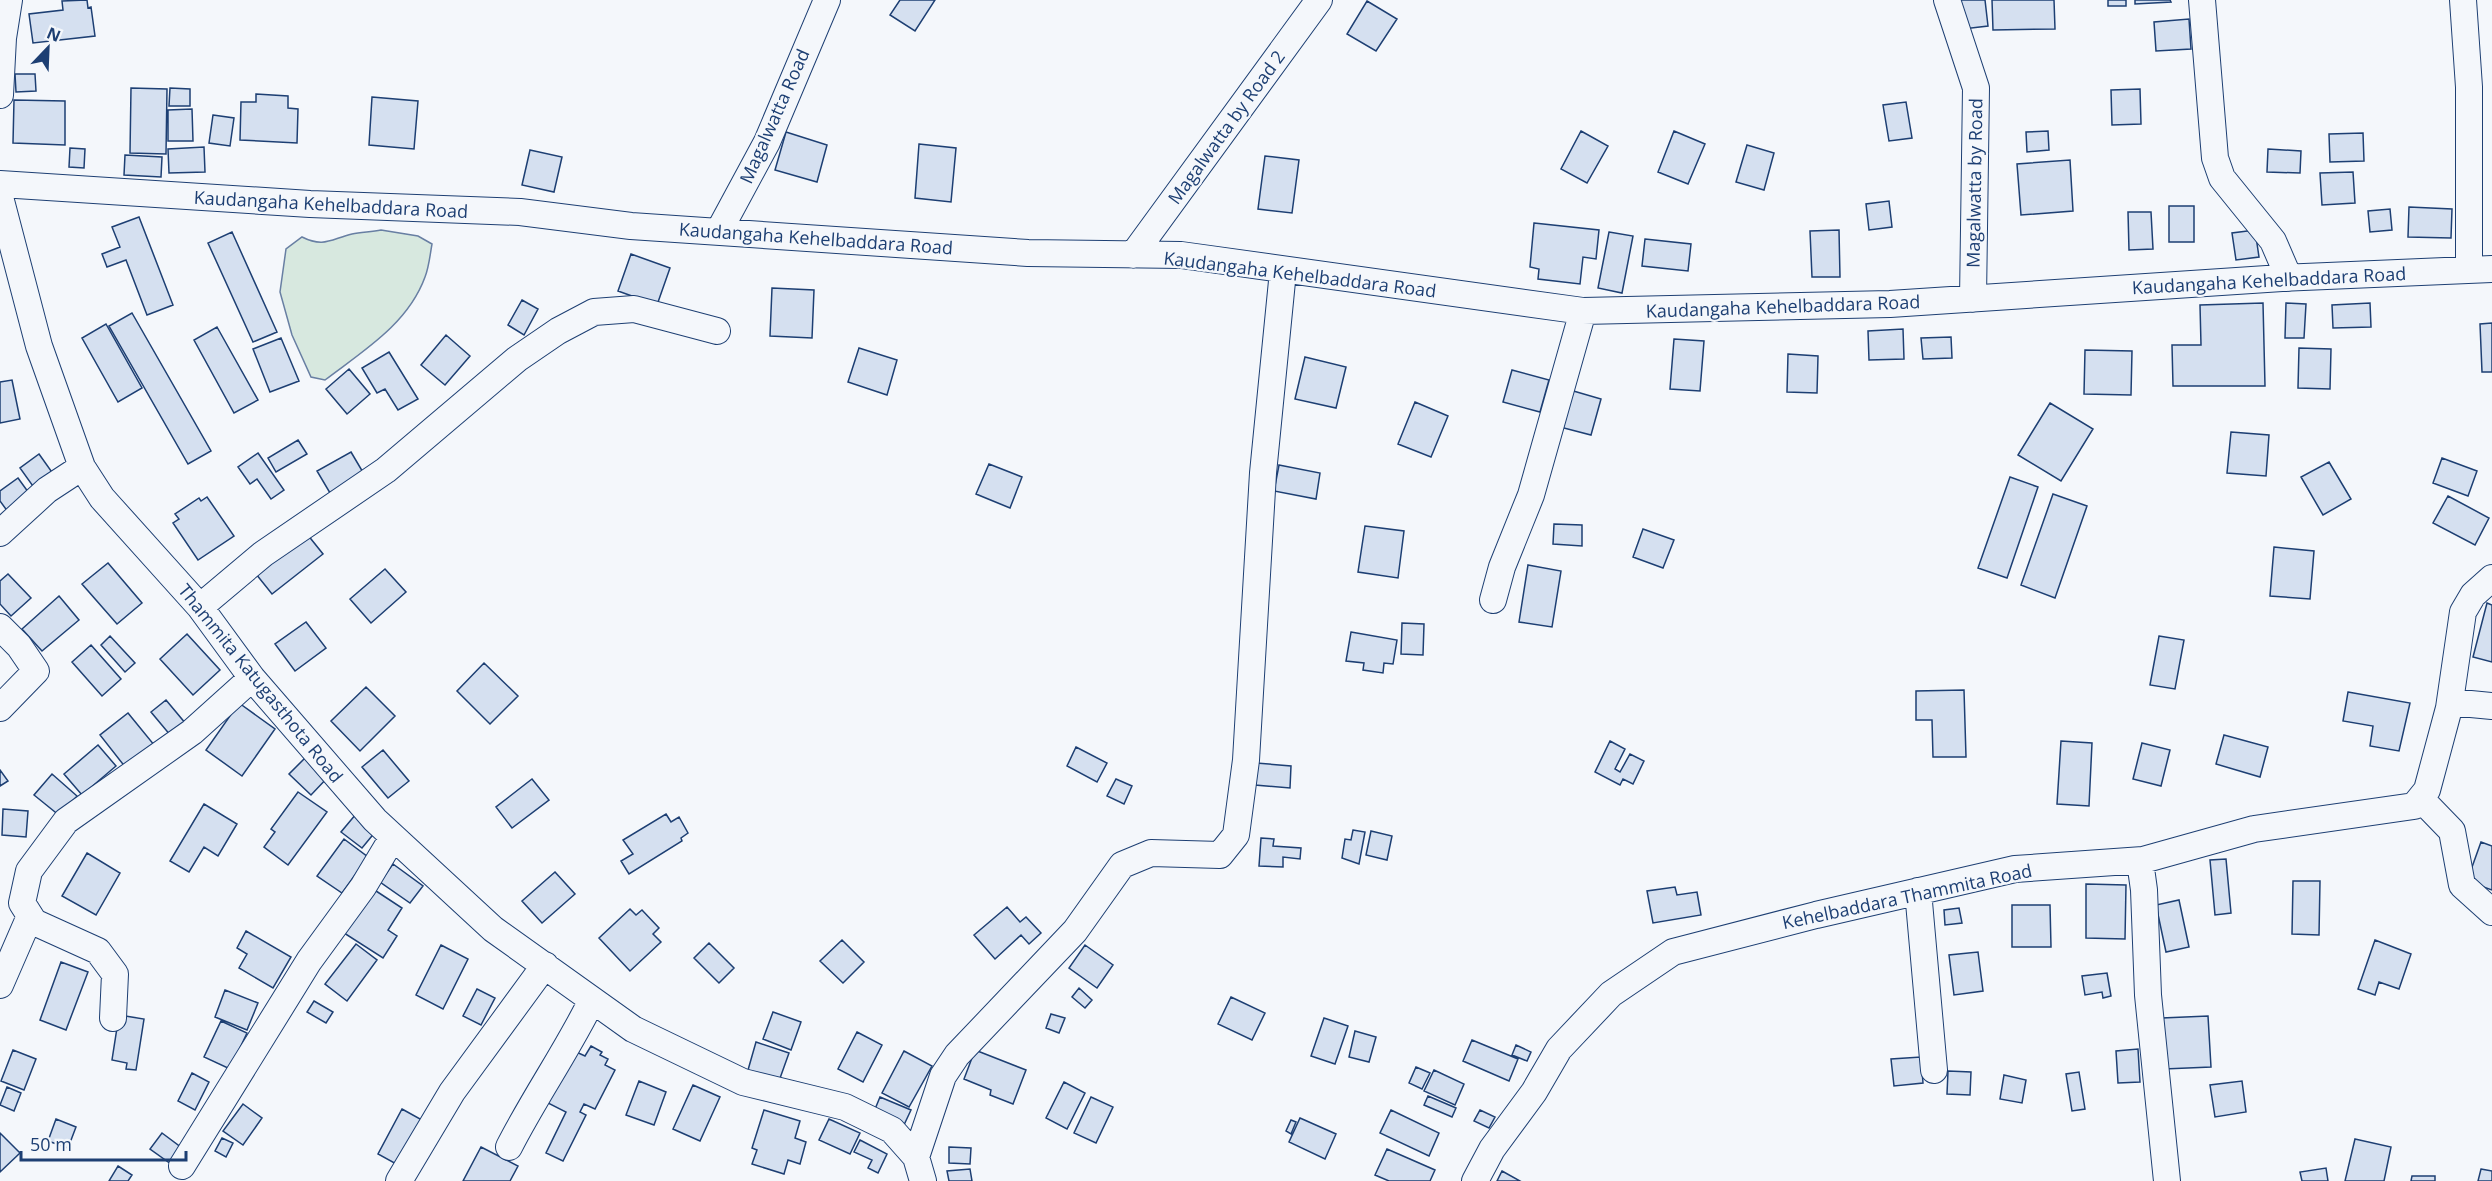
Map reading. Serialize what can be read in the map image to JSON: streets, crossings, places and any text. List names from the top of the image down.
{
  "streets": {
    "street": [
      "Magalwatta Road",
      "Magalwatta by Road 2",
      "Magalwatta by Road",
      "Kaudangaha Kehelbaddara Road",
      "Thammita Katugasthota Road",
      "Kehelbaddara Thammita Road"
    ]
  },
  "crossings": [
    ["Magalwatta Road", "Kaudangaha Kehelbaddara Road"],
    ["Magalwatta by Road 2", "Kaudangaha Kehelbaddara Road"],
    ["Magalwatta by Road", "Kaudangaha Kehelbaddara Road"]
  ],
  "scale_bar": "50 m",
  "north": "top right"
}
